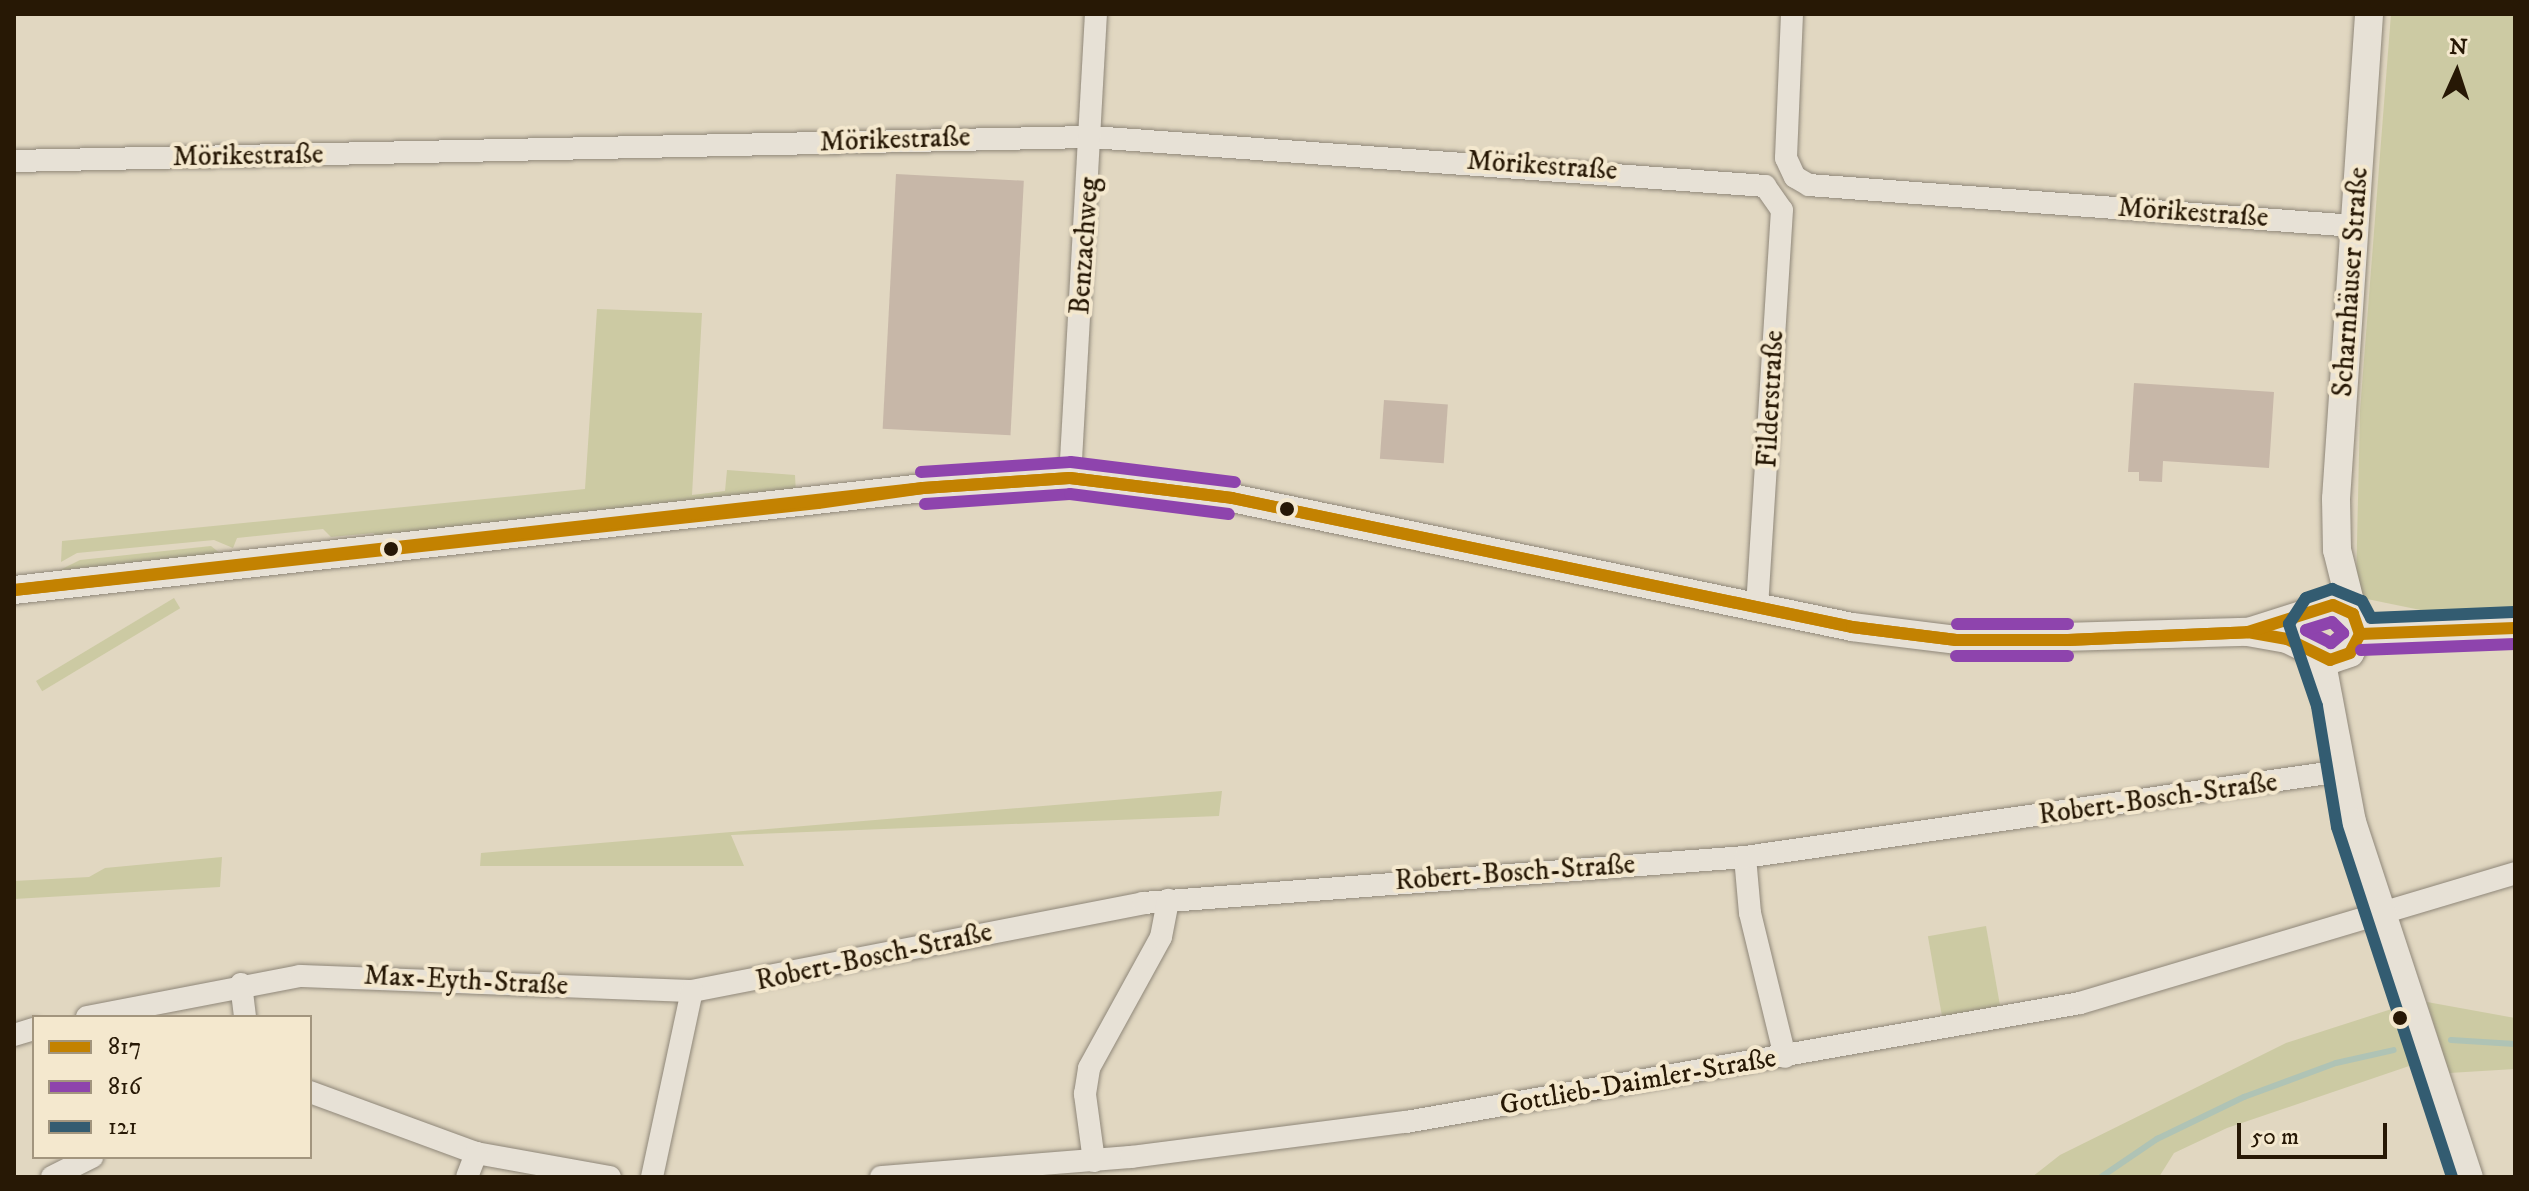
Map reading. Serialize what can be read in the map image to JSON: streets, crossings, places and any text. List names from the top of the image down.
{
  "streets": {
    "street": [
      "Mörikestraße",
      "Benzachweg",
      "Scharnhäuser Straße",
      "Filderstraße",
      "Robert-Bosch-Straße",
      "Max-Eyth-Straße",
      "Gottlieb-Daimler-Straße"
    ]
  },
  "crossings": [
    ["Mörikestraße", "Benzachweg"],
    ["Mörikestraße", "Scharnhäuser Straße"],
    ["Mörikestraße", "Filderstraße"],
    ["Robert-Bosch-Straße", "Max-Eyth-Straße"]
  ],
  "lines": ["transit line 816", "transit line 817", "transit line 121"],
  "legend": ["817", "816", "121"],
  "scale_bar": "50 m",
  "north": "top"
}
